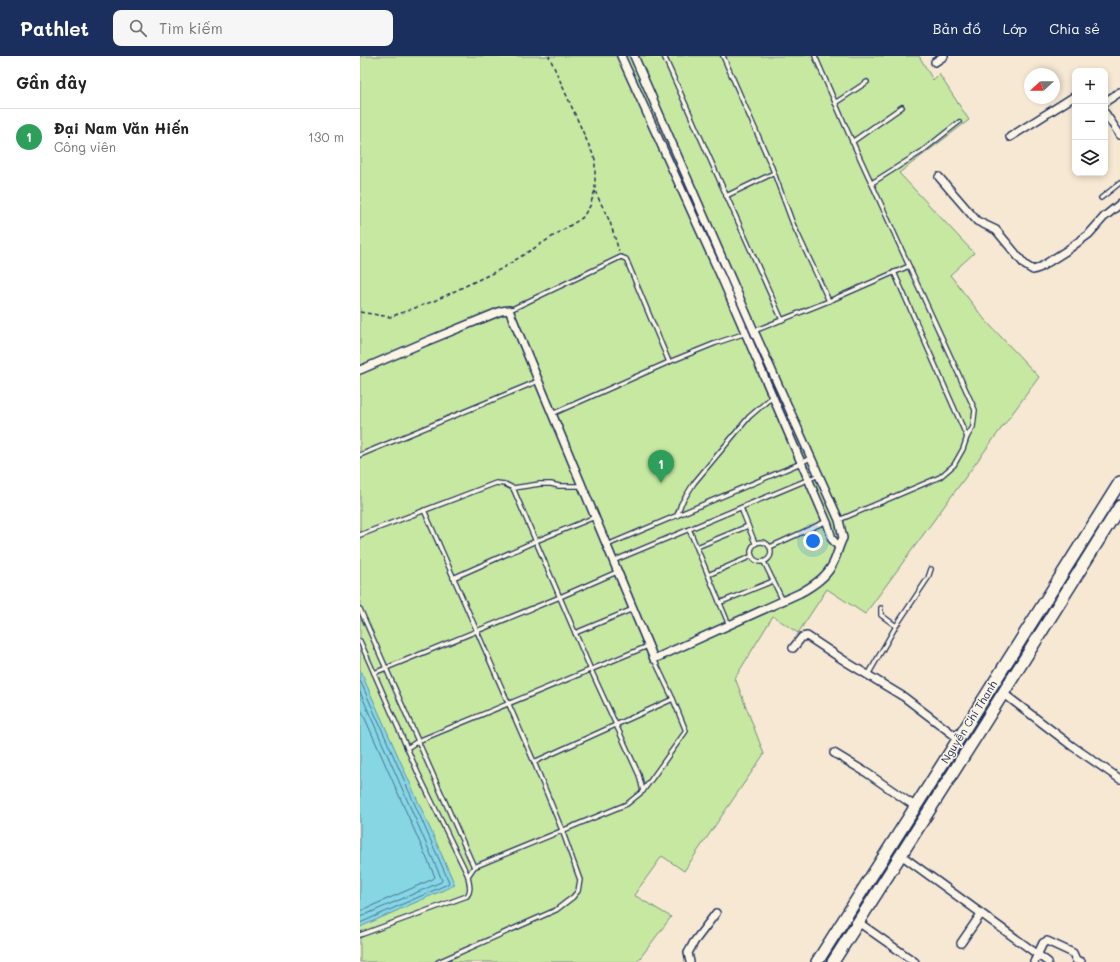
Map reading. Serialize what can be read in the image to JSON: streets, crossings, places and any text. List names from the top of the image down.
{
  "streets": {
    "main road": ["Nguyễn Chí Thanh"]
  },
  "north": "left",
  "page": {
    "header": "Pathlet",
    "search": "Tìm kiếm",
    "nav": ["Bản đồ", "Lớp", "Chia sẻ"],
    "heading": "Gần đây",
    "map_buttons": ["+", "−"],
    "list": [
      {
        "mark": "1",
        "name": "Đại Nam Văn Hiến",
        "note": "Công viên",
        "value": "130 m"
      }
    ],
    "pins": "1"
  }
}
